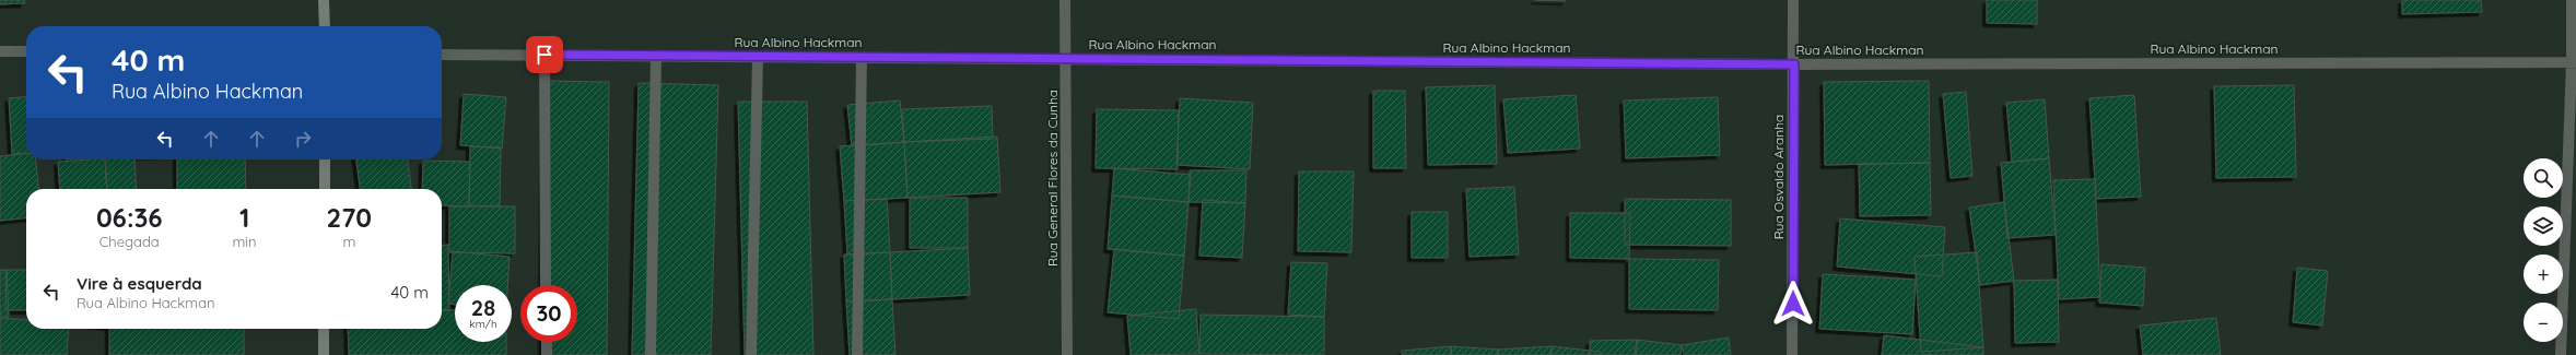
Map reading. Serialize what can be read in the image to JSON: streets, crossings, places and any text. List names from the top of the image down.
{
  "streets": {
    "street": ["Rua Albino Hackman", "Rua Osvaldo Aranha", "Rua General Flores da Cunha"]
  },
  "crossings": [
    ["Rua Albino Hackman", "Rua Osvaldo Aranha"],
    ["Rua Albino Hackman", "Rua General Flores da Cunha"]
  ],
  "page": {
    "turn": ["40 m", "Rua Albino Hackman"],
    "map_buttons": ["+", "−"],
    "eta": [
      "06:36",
      "Chegada",
      "1",
      "min",
      "270",
      "m"
    ],
    "list": [
      {
        "name": "Vire à esquerda",
        "note": "Rua Albino Hackman",
        "value": "40 m"
      }
    ],
    "speed": "28 km/h",
    "limit": "30"
  }
}
